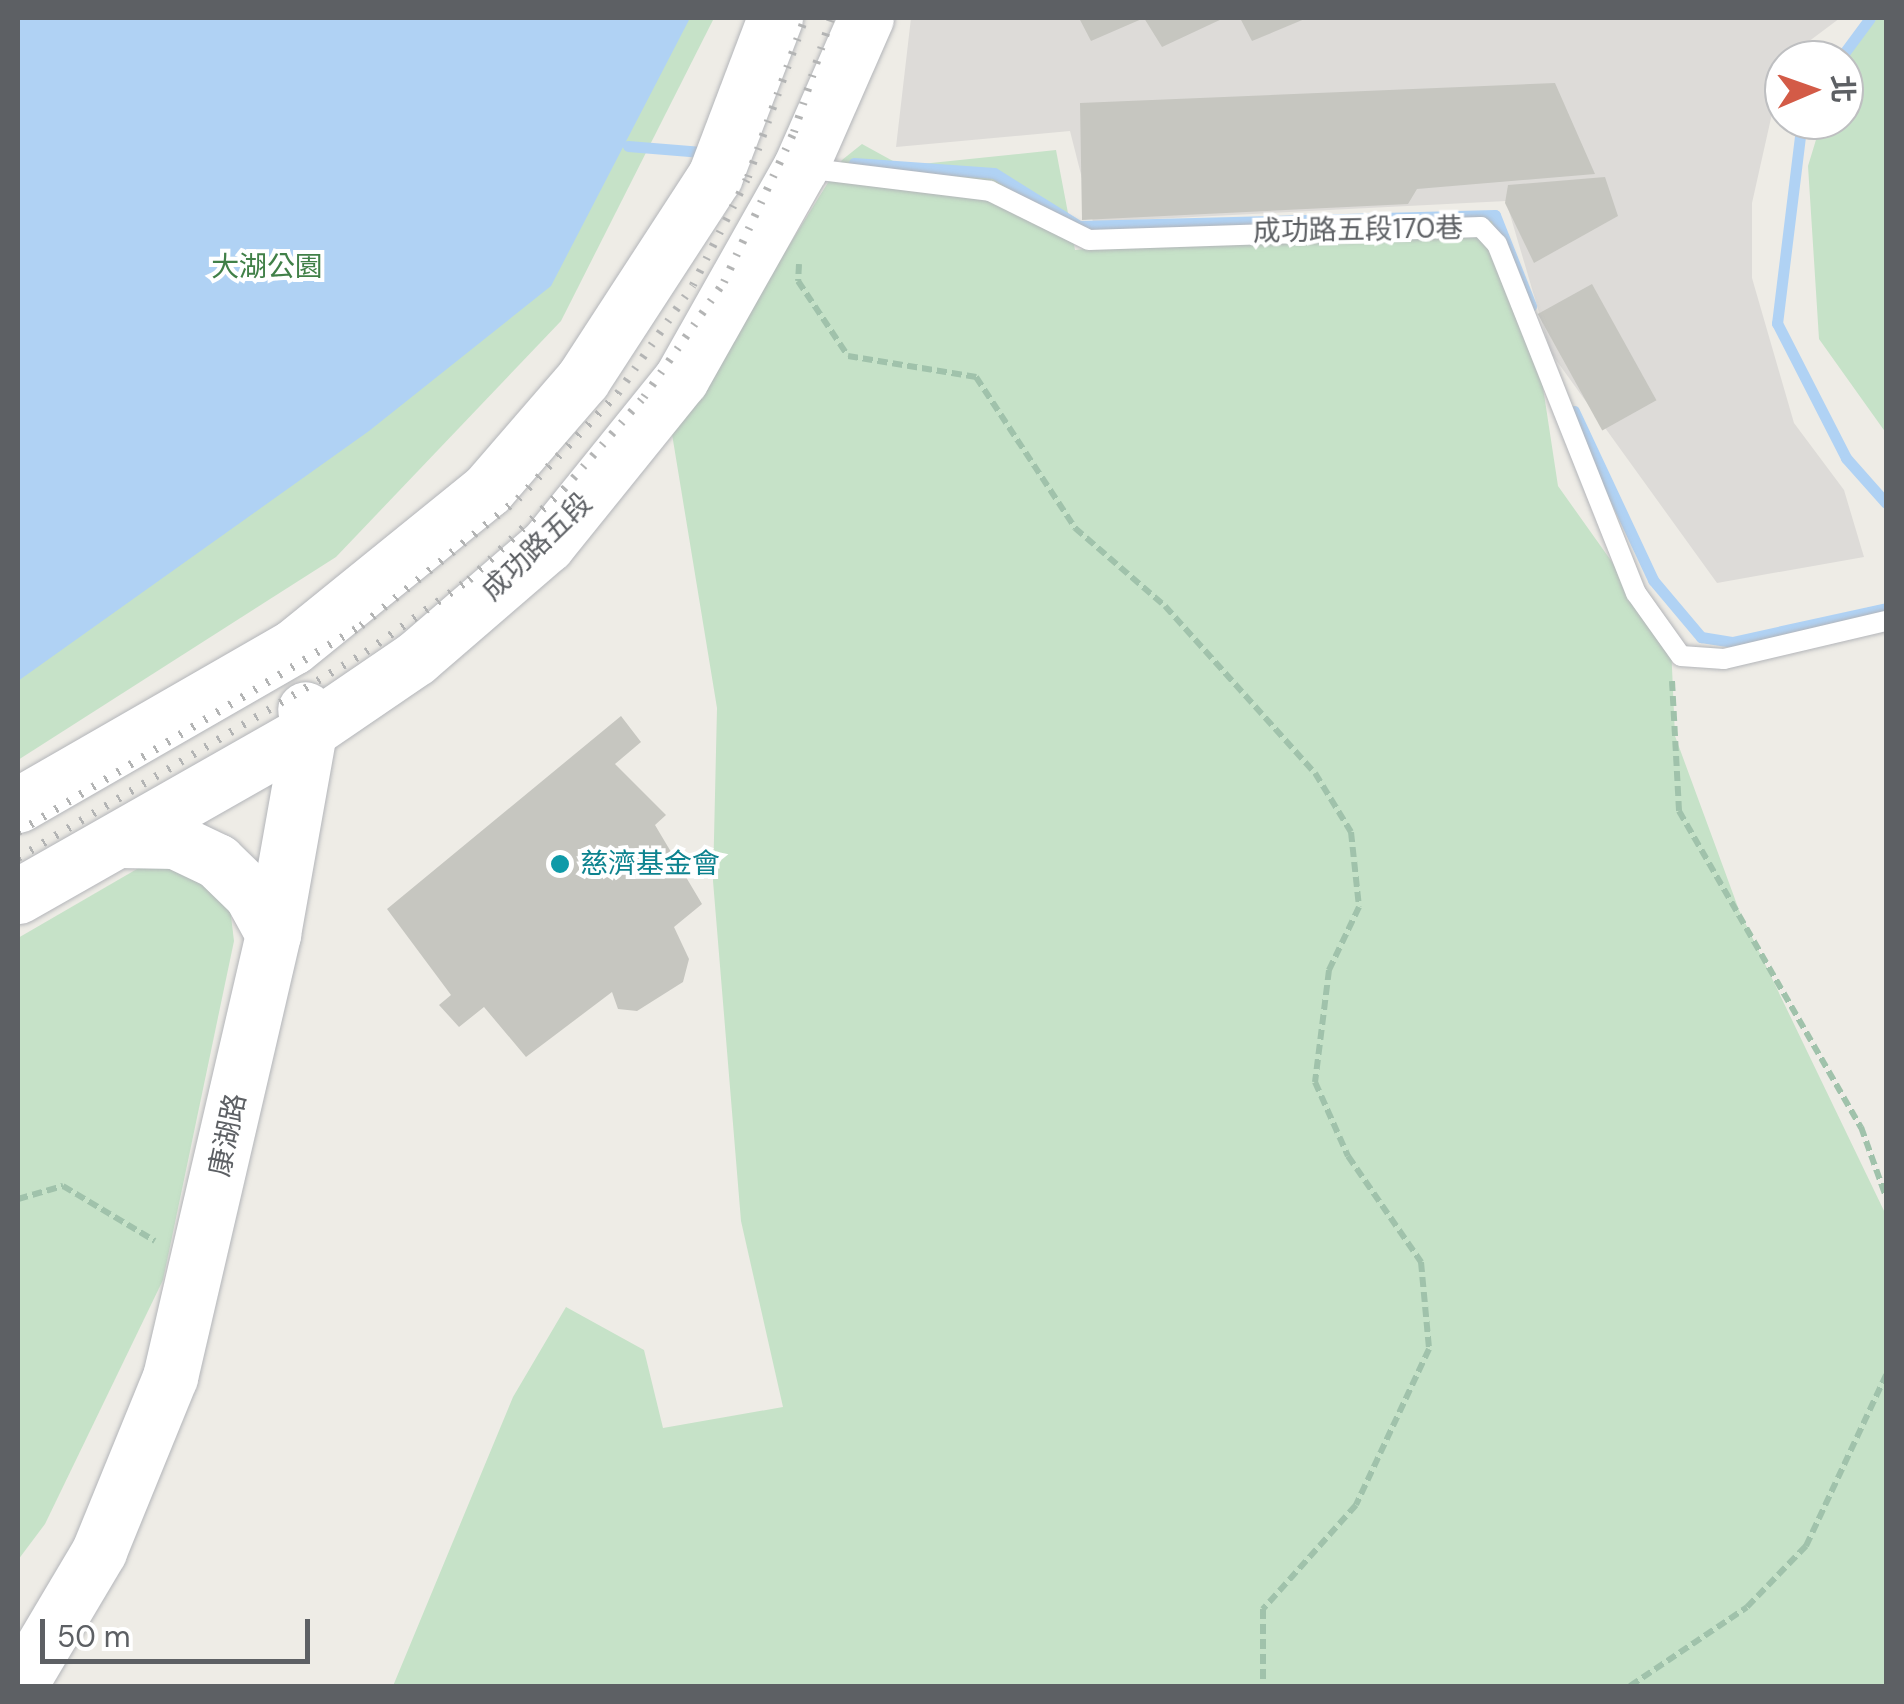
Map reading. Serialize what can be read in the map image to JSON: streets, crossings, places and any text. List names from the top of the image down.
{
  "streets": {
    "main road": ["成功路五段", "康湖路"],
    "lane": ["成功路五段170巷"]
  },
  "crossings": [
    ["成功路五段170巷", "成功路五段"],
    ["成功路五段", "康湖路"]
  ],
  "parks": ["大湖公園"],
  "places": ["慈濟基金會"],
  "scale_bar": "50 m",
  "north": "right"
}
